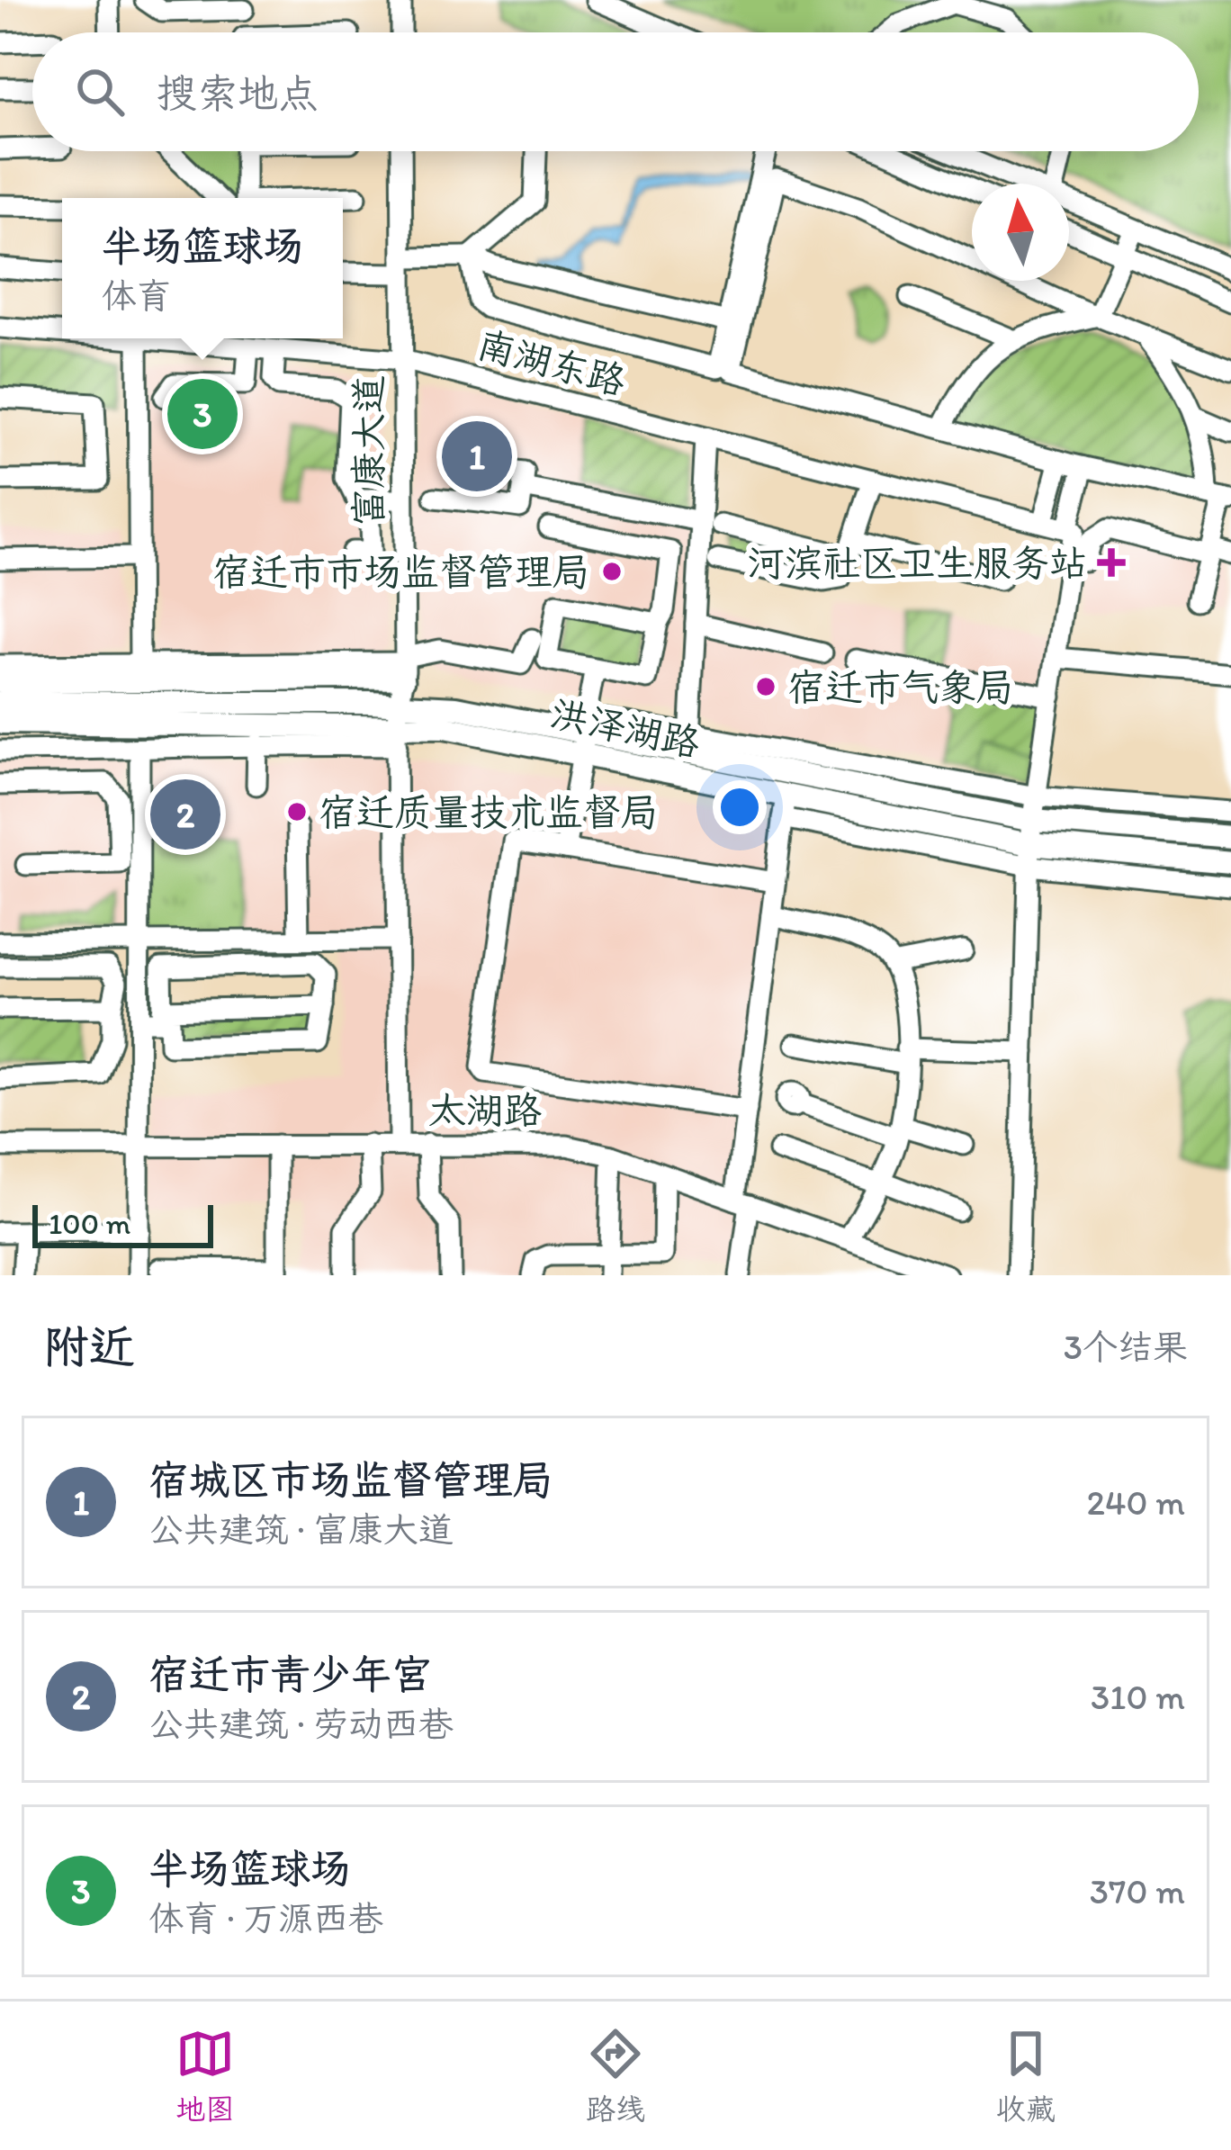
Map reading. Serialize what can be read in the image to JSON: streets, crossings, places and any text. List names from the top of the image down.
{
  "streets": {
    "main road": ["洪泽湖路"],
    "street": ["南湖东路", "富康大道", "太湖路"]
  },
  "crossings": [
    ["南湖东路", "富康大道"],
    ["富康大道", "洪泽湖路"],
    ["富康大道", "太湖路"]
  ],
  "places": {
    "health": ["河滨社区卫生服务站"],
    "other": ["宿迁市市场监督管理局", "宿迁市气象局", "宿迁质量技术监督局"]
  },
  "scale_bar": "100 m",
  "north": "top",
  "page": {
    "search": "搜索地点",
    "popup": ["半场篮球场", "体育"],
    "pins": ["3", "1", "2"],
    "scale": "100 m",
    "heading": ["附近", "3个结果"],
    "list": [
      {
        "mark": "1",
        "name": "宿城区市场监督管理局",
        "note": "公共建筑 · 富康大道",
        "value": "240 m"
      },
      {
        "mark": "2",
        "name": "宿迁市青少年宫",
        "note": "公共建筑 · 劳动西巷",
        "value": "310 m"
      },
      {
        "mark": "3",
        "name": "半场篮球场",
        "note": "体育 · 万源西巷",
        "value": "370 m"
      }
    ],
    "nav": ["地图", "路线", "收藏"]
  }
}
